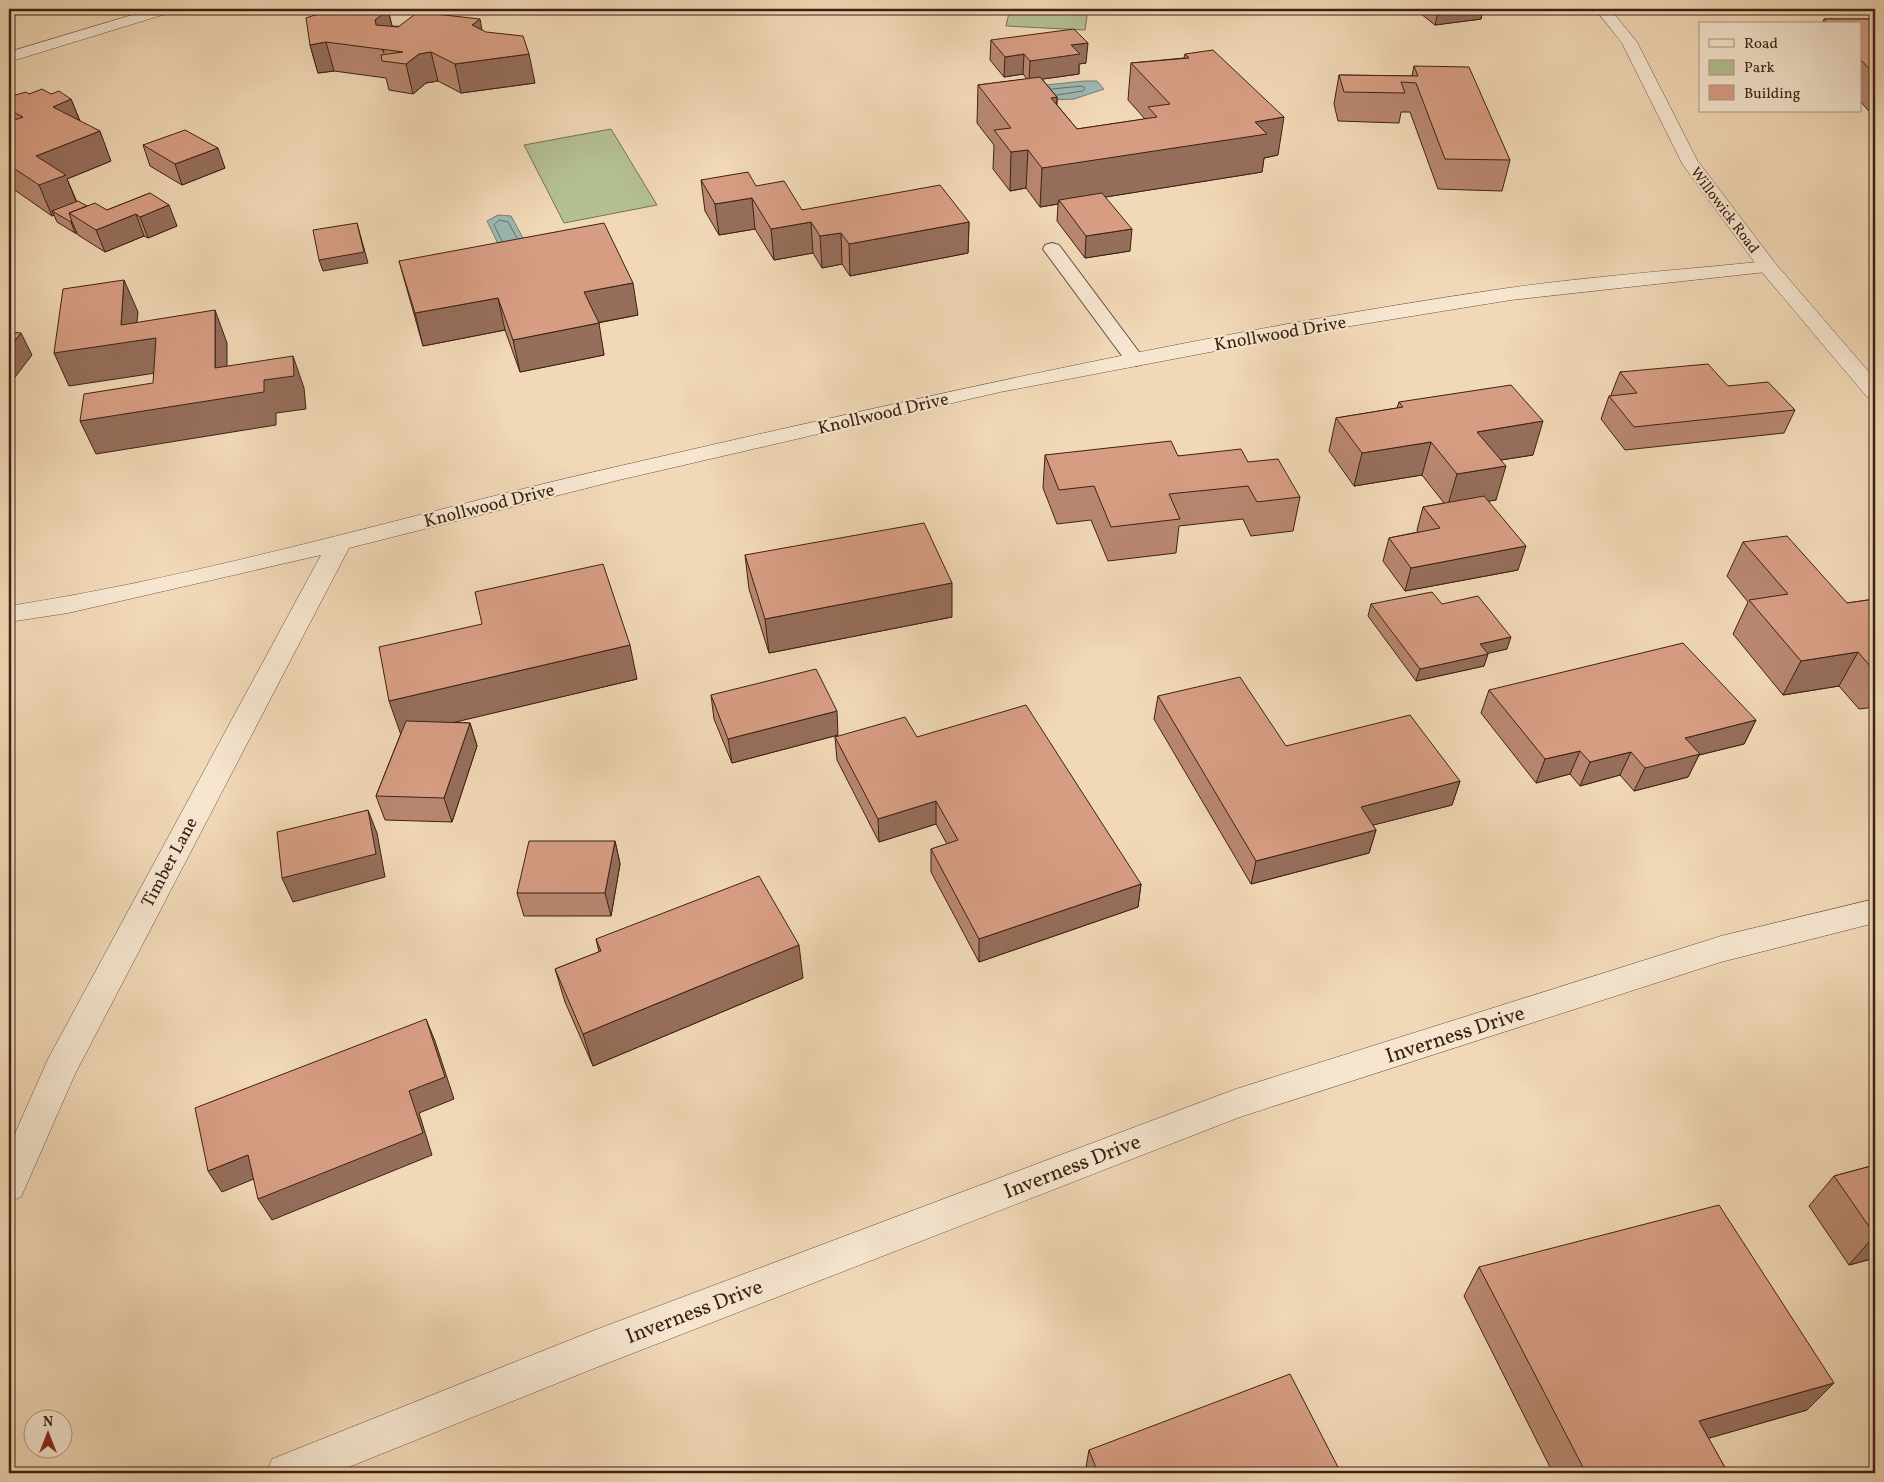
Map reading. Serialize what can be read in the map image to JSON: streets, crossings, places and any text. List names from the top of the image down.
{
  "streets": {
    "street": [
      "Willowick Road",
      "Knollwood Drive",
      "Timber Lane",
      "Inverness Drive"
    ]
  },
  "crossings": [
    ["Willowick Road", "Knollwood Drive"],
    ["Knollwood Drive", "Timber Lane"]
  ],
  "legend": ["Road", "Park", "Building"],
  "north": "top"
}
